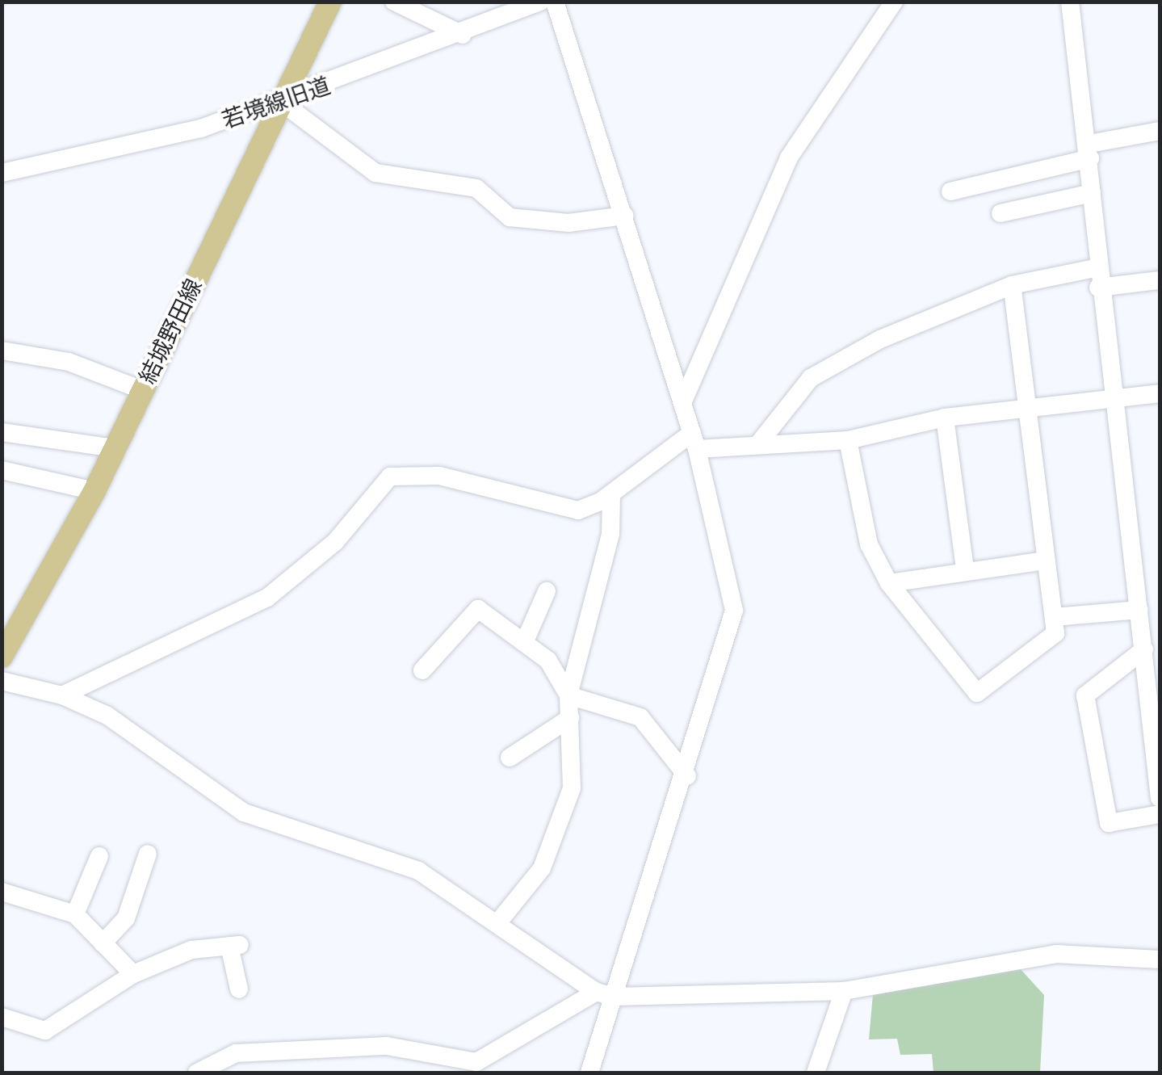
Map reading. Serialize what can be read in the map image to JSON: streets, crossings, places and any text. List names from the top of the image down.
{
  "streets": {
    "main road": ["結城野田線"],
    "street": ["若境線旧道"]
  },
  "crossings": [
    ["若境線旧道", "結城野田線"]
  ]
}
